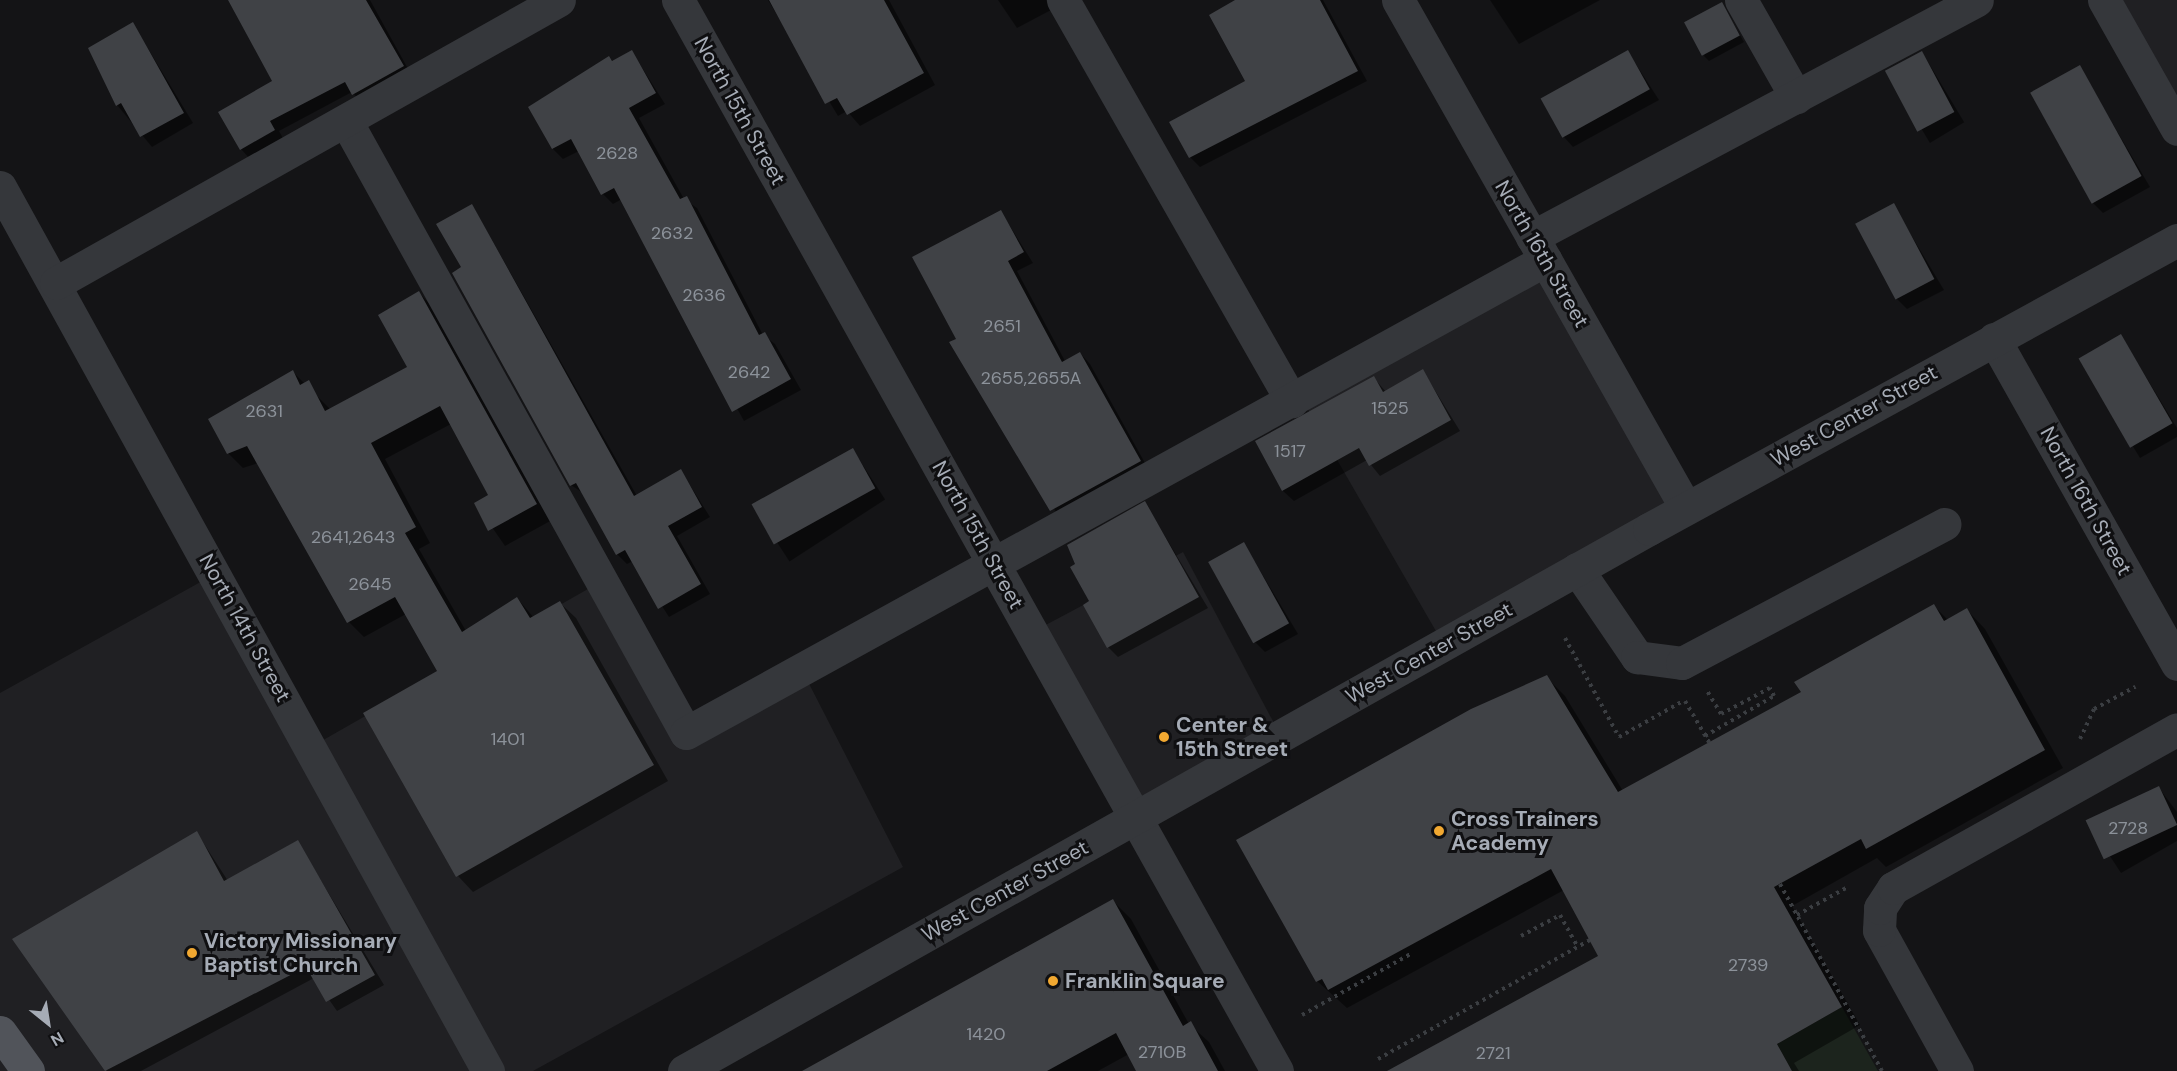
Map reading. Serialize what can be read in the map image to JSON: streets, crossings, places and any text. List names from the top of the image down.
{
  "streets": {
    "street": [
      "North 15th Street",
      "North 16th Street",
      "West Center Street",
      "North 14th Street"
    ]
  },
  "crossings": [
    ["North 15th Street", "West Center Street"],
    ["North 16th Street", "West Center Street"]
  ],
  "places": [
    "Center & 15th Street",
    "Cross Trainers Academy",
    "Victory Missionary Baptist Church",
    "Franklin Square"
  ],
  "house_numbers": [
    "2628",
    "2632",
    "2636",
    "2651",
    "2642",
    "2655,2655A",
    "1525",
    "2631",
    "1517",
    "2641,2643",
    "2645",
    "1401",
    "2728",
    "2739",
    "1420",
    "2710B",
    "2721"
  ],
  "north": "bottom right"
}
